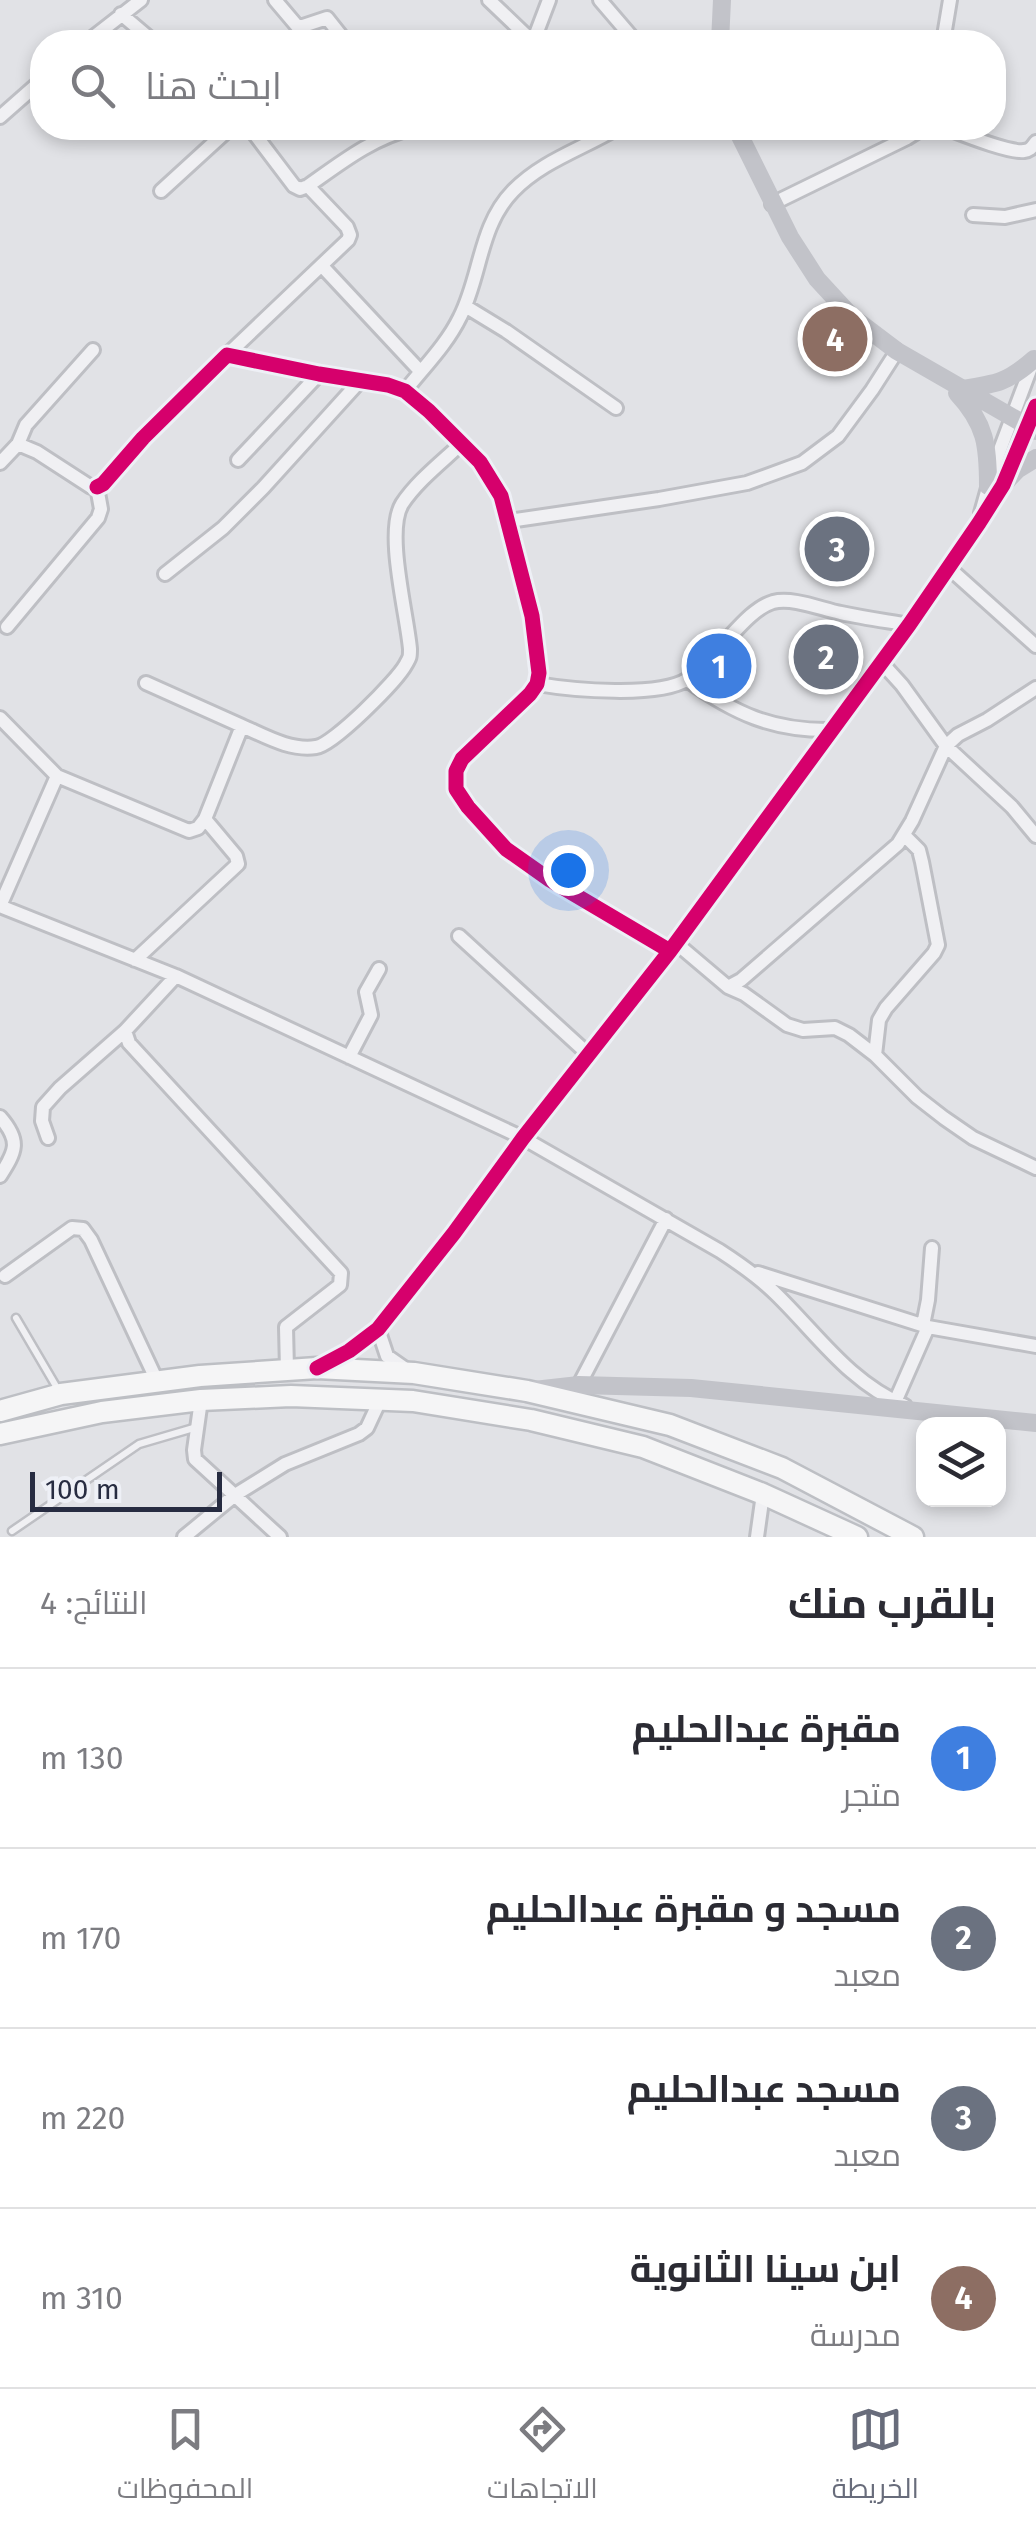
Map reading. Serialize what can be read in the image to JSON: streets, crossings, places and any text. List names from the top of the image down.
{
  "scale_bar": "100 m",
  "page": {
    "search": "ابحث هنا",
    "pins": [
      "4",
      "3",
      "2",
      "1"
    ],
    "scale": "100 m",
    "heading": ["بالقرب منك", "النتائج: 4"],
    "list": [
      {
        "mark": "1",
        "name": "مقبرة عبدالحليم",
        "note": "متجر",
        "value": "130 m"
      },
      {
        "mark": "2",
        "name": "مسجد و مقبرة عبدالحليم",
        "note": "معبد",
        "value": "170 m"
      },
      {
        "mark": "3",
        "name": "مسجد عبدالحليم",
        "note": "معبد",
        "value": "220 m"
      },
      {
        "mark": "4",
        "name": "ابن سينا الثانوية",
        "note": "مدرسة",
        "value": "310 m"
      }
    ],
    "nav": ["الخريطة", "الاتجاهات", "المحفوظات"]
  }
}
